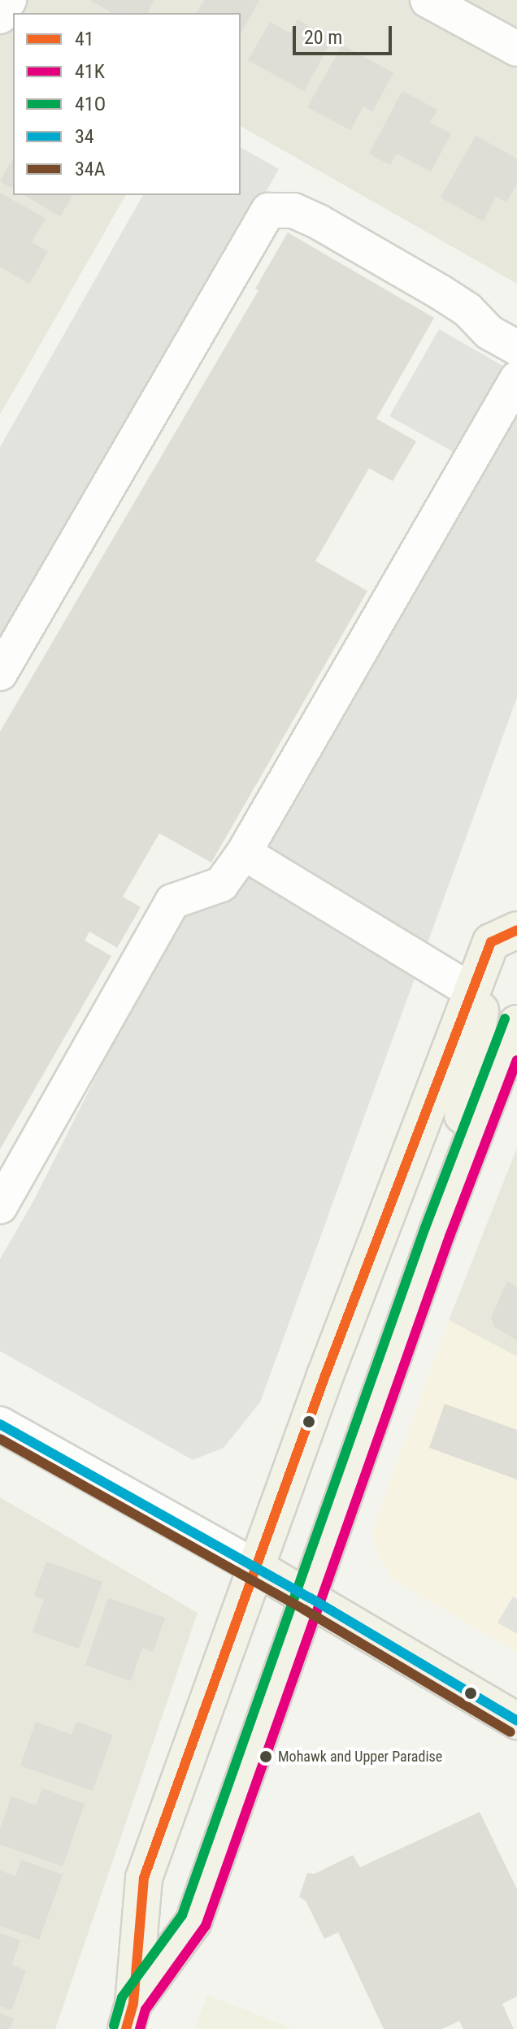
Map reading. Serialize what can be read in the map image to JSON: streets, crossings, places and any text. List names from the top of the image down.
{
  "places": ["Mohawk and Upper Paradise"],
  "lines": [
    "transit line 41",
    "transit line 41O",
    "transit line 41K",
    "transit line 34",
    "transit line 34A"
  ],
  "legend": [
    "41",
    "41K",
    "41O",
    "34",
    "34A"
  ],
  "scale_bar": "20 m"
}
